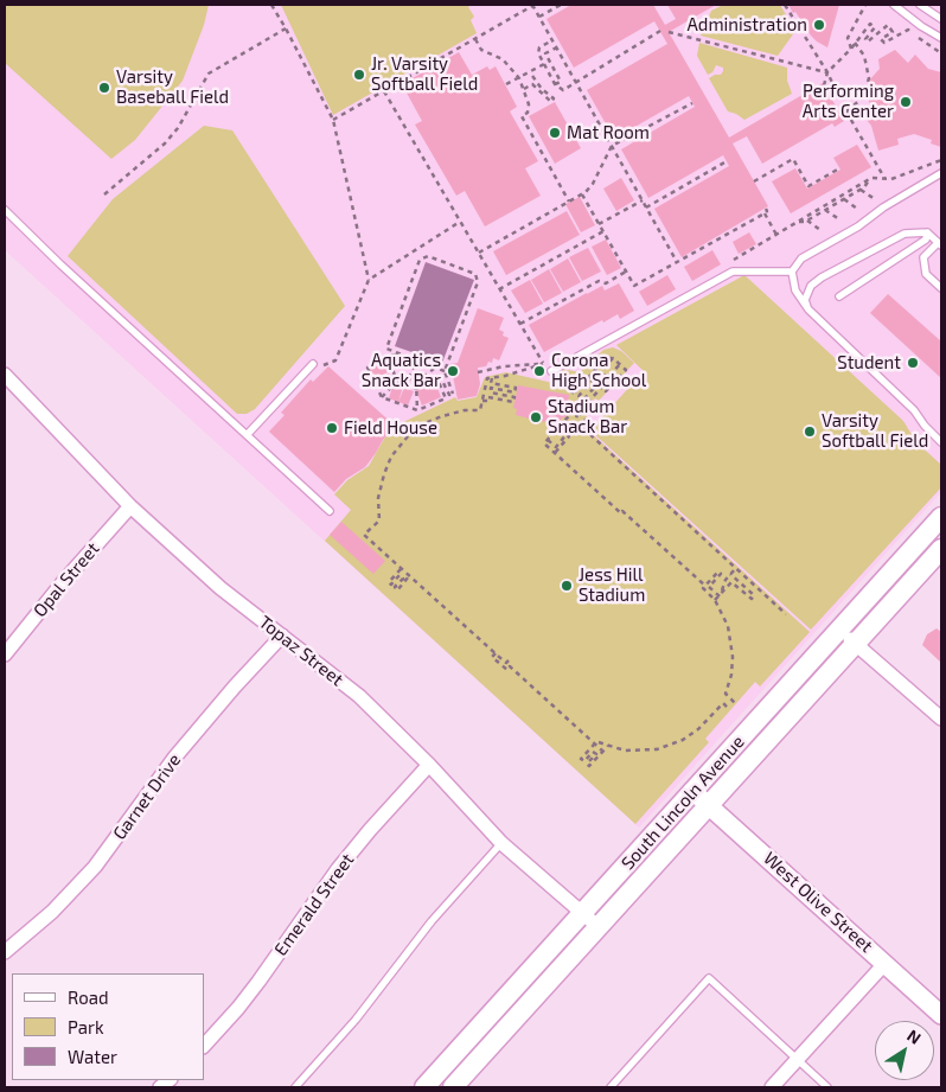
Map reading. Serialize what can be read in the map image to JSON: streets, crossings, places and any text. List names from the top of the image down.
{
  "streets": {
    "main road": ["South Lincoln Avenue"],
    "street": [
      "Opal Street",
      "Topaz Street",
      "Garnet Drive",
      "West Olive Street",
      "Emerald Street"
    ]
  },
  "crossings": [
    ["Opal Street", "Topaz Street"],
    ["Topaz Street", "Garnet Drive"],
    ["Topaz Street", "South Lincoln Avenue"],
    ["Topaz Street", "Emerald Street"],
    ["South Lincoln Avenue", "West Olive Street"]
  ],
  "places": [
    "Administration",
    "Jr. Varsity Softball Field",
    "Varsity Baseball Field",
    "Performing Arts Center",
    "Mat Room",
    "Student",
    "Aquatics Snack Bar",
    "Corona High School",
    "Stadium Snack Bar",
    "Field House",
    "Varsity Softball Field",
    "Jess Hill Stadium"
  ],
  "legend": ["Road", "Park", "Water"],
  "north": "top right"
}
